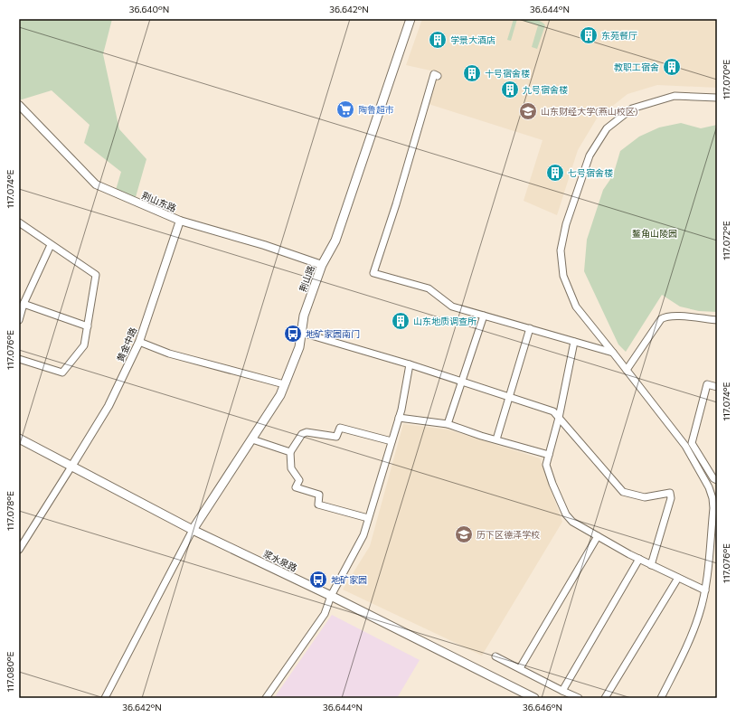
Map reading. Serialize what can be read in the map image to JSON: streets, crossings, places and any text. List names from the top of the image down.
{
  "streets": {
    "main road": ["荆山路", "浆水泉路"],
    "street": ["荆山东路", "黄金中路"]
  },
  "crossings": [
    ["荆山东路", "荆山路"],
    ["荆山东路", "黄金中路"],
    ["荆山路", "浆水泉路"],
    ["黄金中路", "浆水泉路"]
  ],
  "parks": ["鳌角山陵园"],
  "places": {
    "building": [
      "东苑餐厅",
      "学景大酒店",
      "教职工宿舍",
      "十号宿舍楼",
      "九号宿舍楼",
      "七号宿舍楼",
      "山东地质调查所"
    ],
    "supermarket": ["陶鲁超市"],
    "school or university": ["山东财经大学(燕山校区)", "历下区德泽学校"],
    "bus stop": ["地矿家园南门", "地矿家园"]
  },
  "coordinates": [
    "36.640°N",
    "36.642°N",
    "36.644°N",
    "117.070°E",
    "117.074°E",
    "117.072°E",
    "117.076°E",
    "117.078°E",
    "117.080°E",
    "36.646°N"
  ]
}
